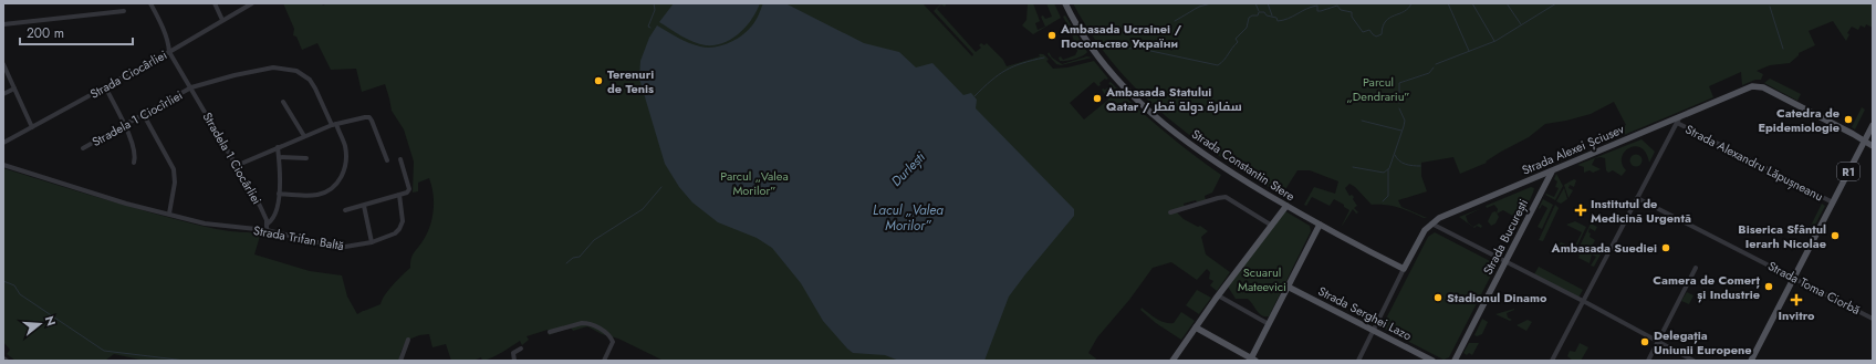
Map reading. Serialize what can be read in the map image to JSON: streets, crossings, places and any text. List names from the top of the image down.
{
  "streets": {
    "main road": [
      "Strada Alexei Șciusev",
      "Strada Constantin Stere",
      "R1",
      "Strada București",
      "Strada Serghei Lazo"
    ],
    "street": [
      "Strada Ciocârliei",
      "Stradela 1 Ciocîrliei",
      "Stradela 1 Ciocârliei",
      "Strada Alexandru Lăpușneanu",
      "Strada Trifan Baltă",
      "Strada Toma Ciorbă"
    ]
  },
  "crossings": [
    ["Strada Ciocârliei", "Stradela 1 Ciocârliei"],
    ["Stradela 1 Ciocîrliei", "Stradela 1 Ciocârliei"],
    ["Strada Alexei Șciusev", "Strada Constantin Stere"],
    ["Strada Alexei Șciusev", "R1"],
    ["Strada Alexei Șciusev", "Strada București"],
    ["Strada Alexei Șciusev", "Strada Serghei Lazo"],
    ["Stradela 1 Ciocârliei", "Strada Trifan Baltă"],
    ["Strada Alexandru Lăpușneanu", "R1"],
    ["R1", "Strada Toma Ciorbă"]
  ],
  "water": ["Durlești", "Lacul „Valea Morilor”"],
  "parks": ["Parcul „Dendrariu”", "Parcul „Valea Morilor”", "Scuarul Mateevici"],
  "places": {
    "other": [
      "Ambasada Ucrainei / Посольство України",
      "Terenuri de Tenis",
      "Ambasada Statului Qatar / سفارة دولة قطر",
      "Catedra de Epidemiologie",
      "Biserica Sfântul Ierarh Nicolae",
      "Ambasada Suediei",
      "Camera de Comerț și Industrie",
      "Stadionul Dinamo",
      "Delegația Uniunii Europene"
    ],
    "health": ["Institutul de Medicină Urgentă", "Invitro"]
  },
  "scale_bar": "200 m",
  "north": "right"
}
